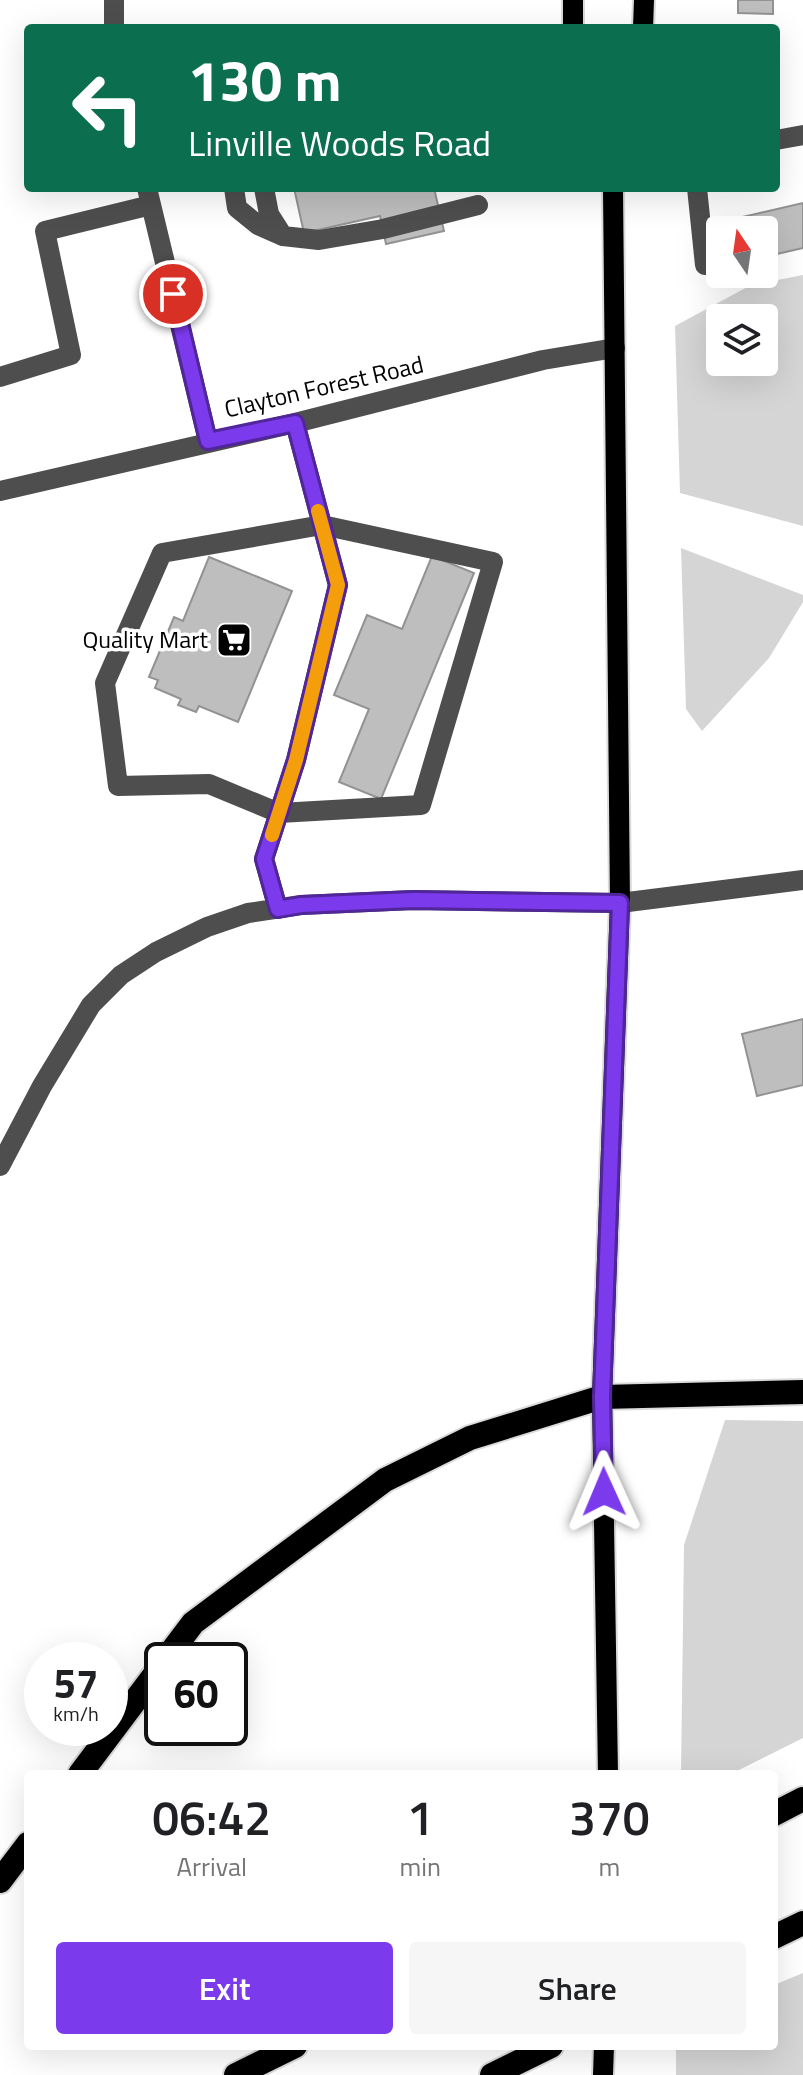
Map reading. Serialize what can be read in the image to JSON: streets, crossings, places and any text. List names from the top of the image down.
{
  "streets": {
    "street": ["Clayton Forest Road"]
  },
  "places": {
    "supermarket": ["Quality Mart"]
  },
  "north": "top",
  "page": {
    "turn": ["130 m", "Linville Woods Road"],
    "speed": "57 km/h",
    "limit": "60",
    "eta": [
      "06:42",
      "Arrival",
      "1",
      "min",
      "370",
      "m"
    ],
    "buttons": ["Exit", "Share"]
  }
}
